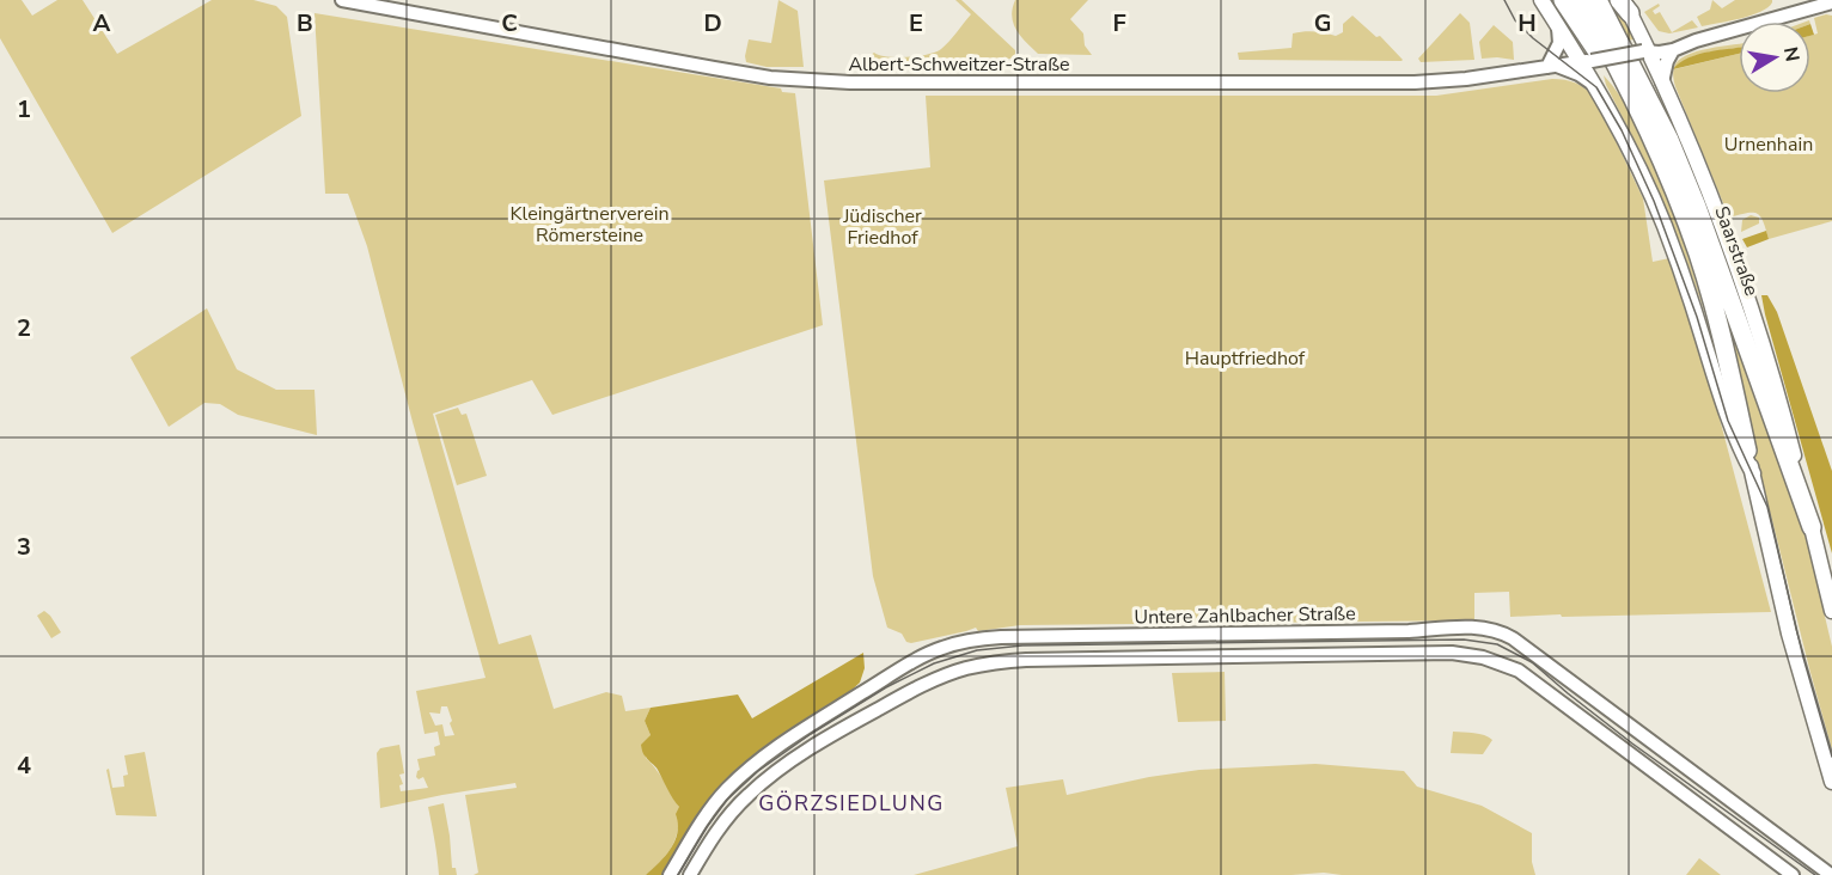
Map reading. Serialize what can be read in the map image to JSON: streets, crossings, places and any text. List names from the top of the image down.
{
  "streets": {
    "highway": ["Saarstraße"],
    "street": ["Albert-Schweitzer-Straße", "Untere Zahlbacher Straße"]
  },
  "crossings": [
    ["Albert-Schweitzer-Straße", "Saarstraße"]
  ],
  "districts": ["GÖRZSIEDLUNG"],
  "parks": [
    "Urnenhain",
    "Kleingärtnerverein Römersteine",
    "Jüdischer Friedhof",
    "Hauptfriedhof"
  ],
  "north": "right",
  "grid": {
    "columns": [
      "A",
      "B",
      "C",
      "D",
      "E",
      "F",
      "G",
      "H"
    ],
    "rows": [
      "1",
      "2",
      "3",
      "4"
    ]
  }
}
